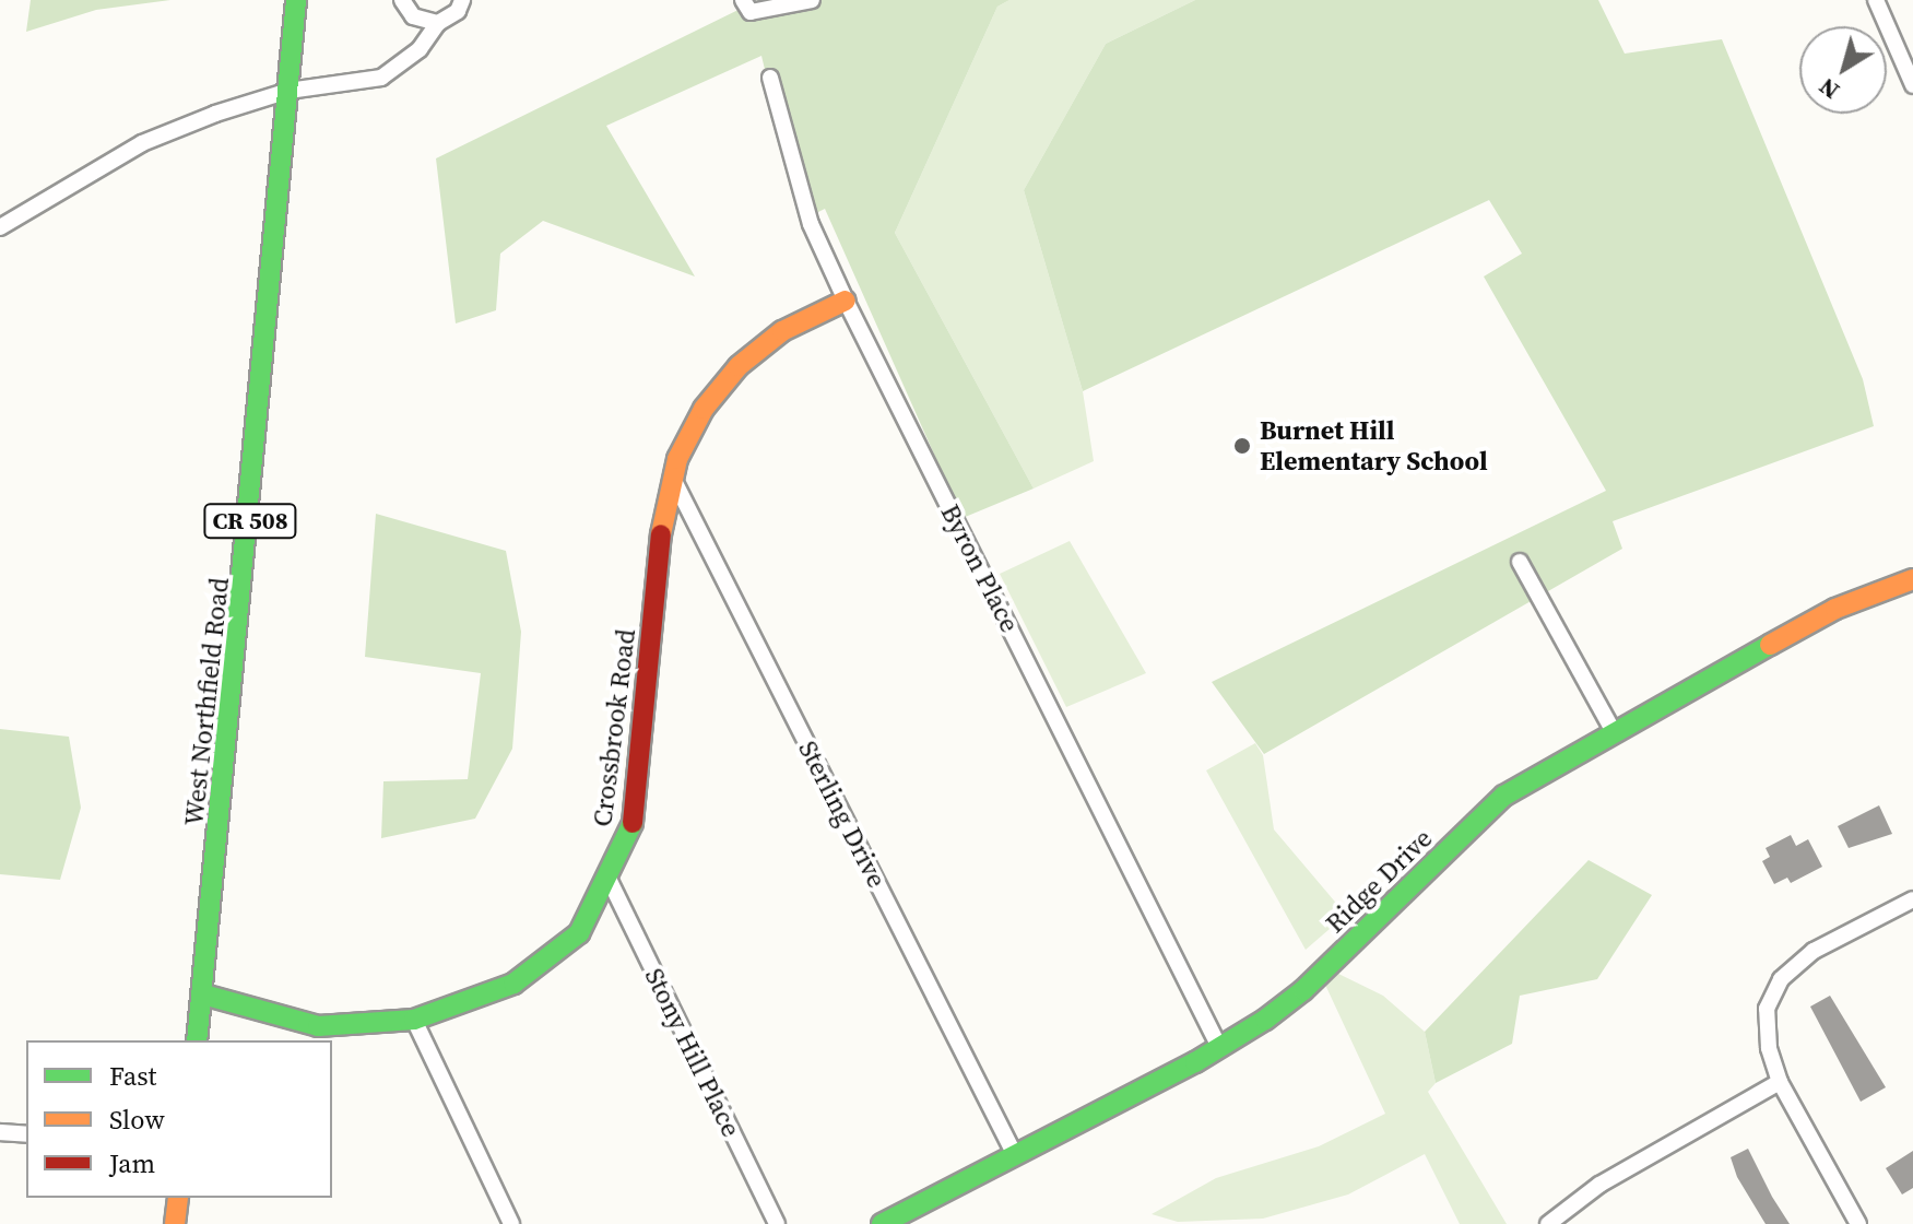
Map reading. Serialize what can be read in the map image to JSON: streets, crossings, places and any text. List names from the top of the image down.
{
  "streets": {
    "street": [
      "CR 508",
      "Byron Place",
      "West Northfield Road",
      "Crossbrook Road",
      "Sterling Drive",
      "Ridge Drive",
      "Stony Hill Place"
    ]
  },
  "crossings": [
    ["Byron Place", "Crossbrook Road"],
    ["Byron Place", "Ridge Drive"],
    ["West Northfield Road", "Crossbrook Road"],
    ["Crossbrook Road", "Sterling Drive"],
    ["Crossbrook Road", "Stony Hill Place"],
    ["Sterling Drive", "Ridge Drive"]
  ],
  "places": ["Burnet Hill Elementary School"],
  "legend": ["Fast", "Slow", "Jam"],
  "north": "bottom left"
}
